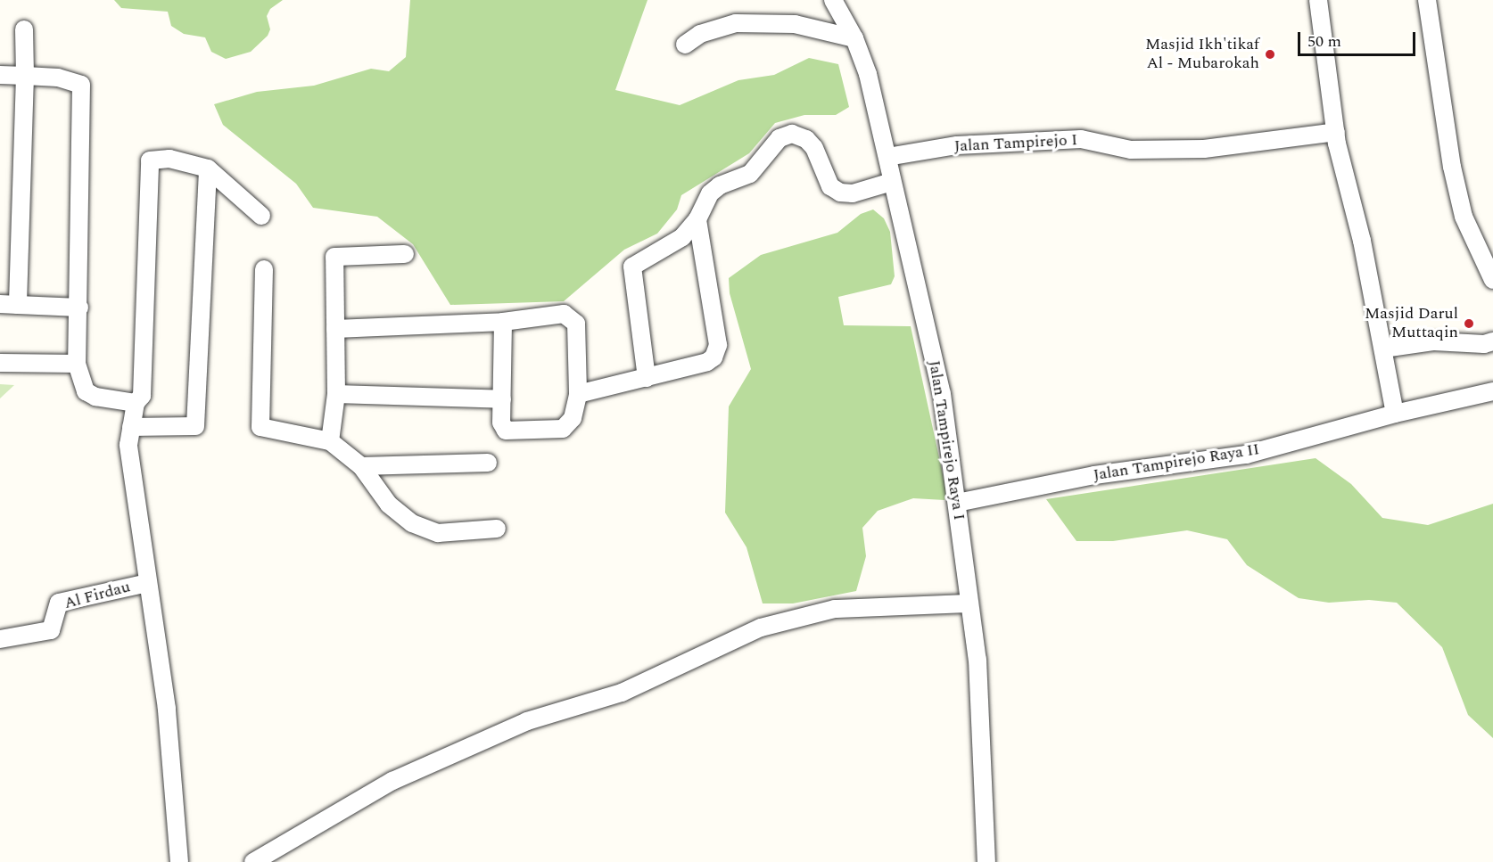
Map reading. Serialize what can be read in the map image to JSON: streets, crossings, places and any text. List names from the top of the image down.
{
  "streets": {
    "street": [
      "Jalan Tampirejo I",
      "Jalan Tampirejo Raya I",
      "Jalan Tampirejo Raya II",
      "Al Firdau"
    ]
  },
  "crossings": [
    ["Jalan Tampirejo I", "Jalan Tampirejo Raya I"],
    ["Jalan Tampirejo Raya I", "Jalan Tampirejo Raya II"]
  ],
  "places": ["Masjid Ikh'tikaf Al - Mubarokah", "Masjid Darul Muttaqin"],
  "scale_bar": "50 m"
}
